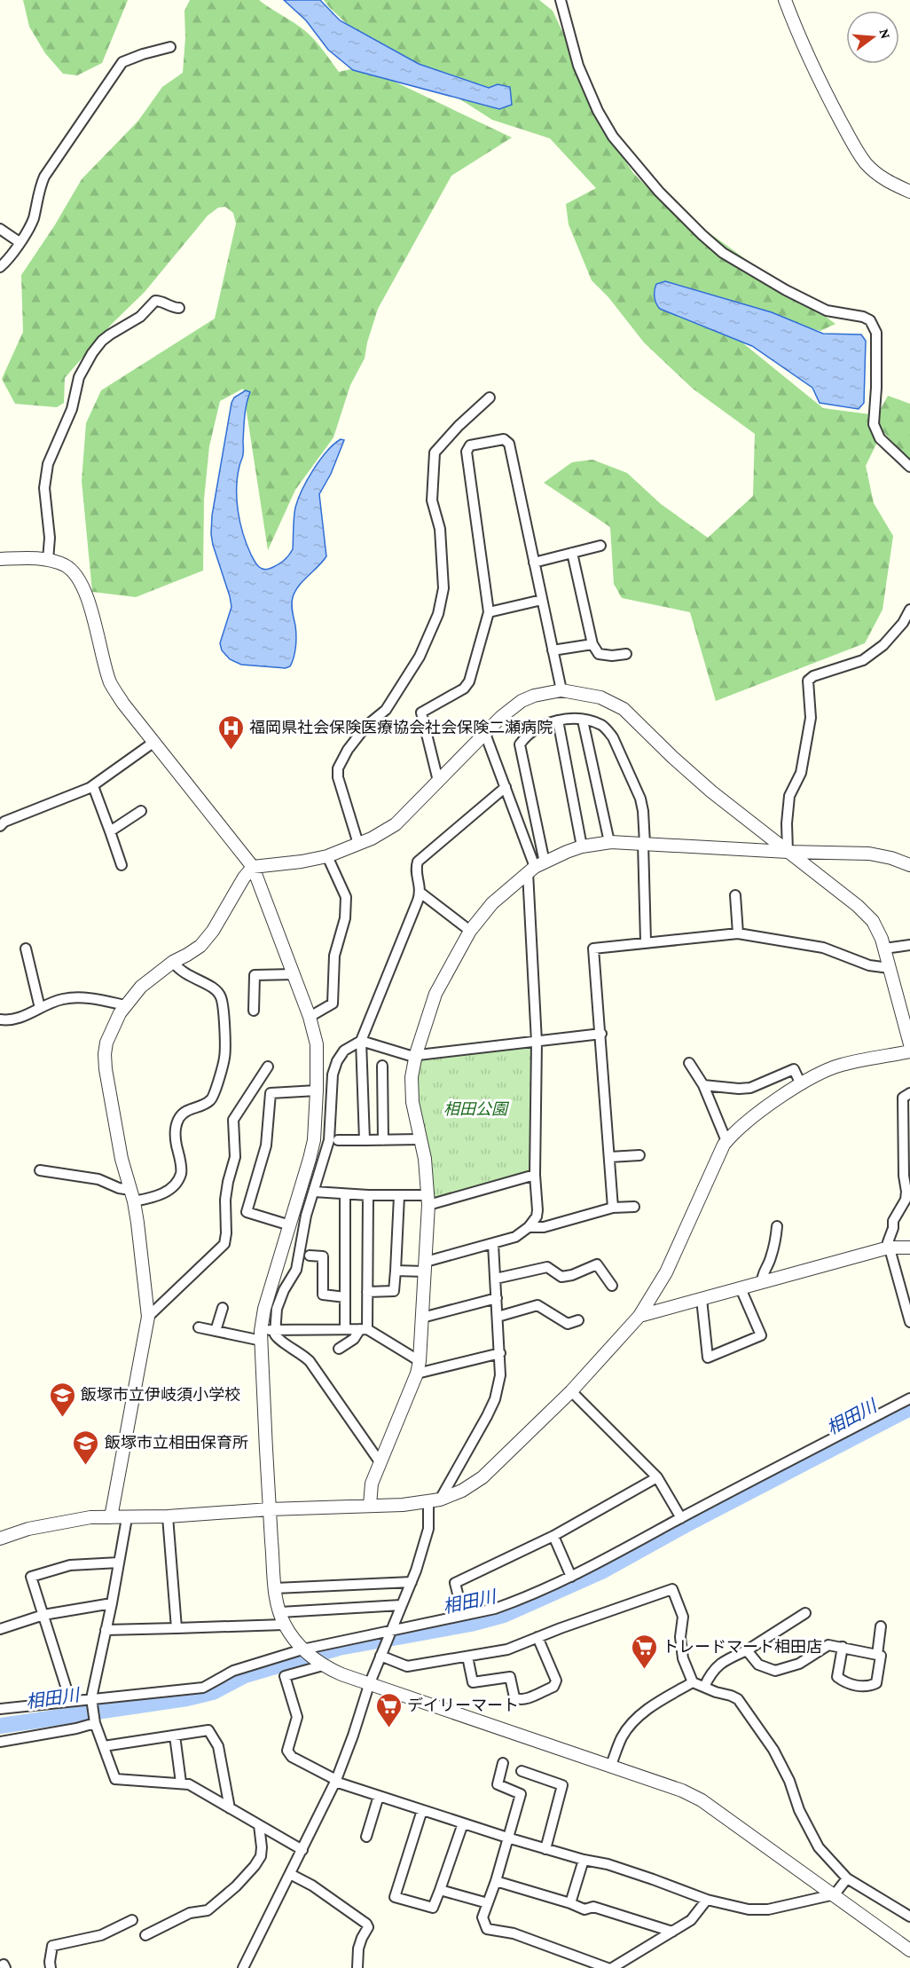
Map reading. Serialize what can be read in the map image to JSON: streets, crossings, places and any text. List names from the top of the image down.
{
  "water": ["相田川"],
  "parks": ["相田公園"],
  "places": {
    "hospital": ["福岡県社会保険医療協会社会保険二瀬病院"],
    "school or university": ["飯塚市立伊岐須小学校", "飯塚市立相田保育所"],
    "supermarket": ["トレードマート相田店", "デイリーマート"]
  },
  "north": "right"
}
